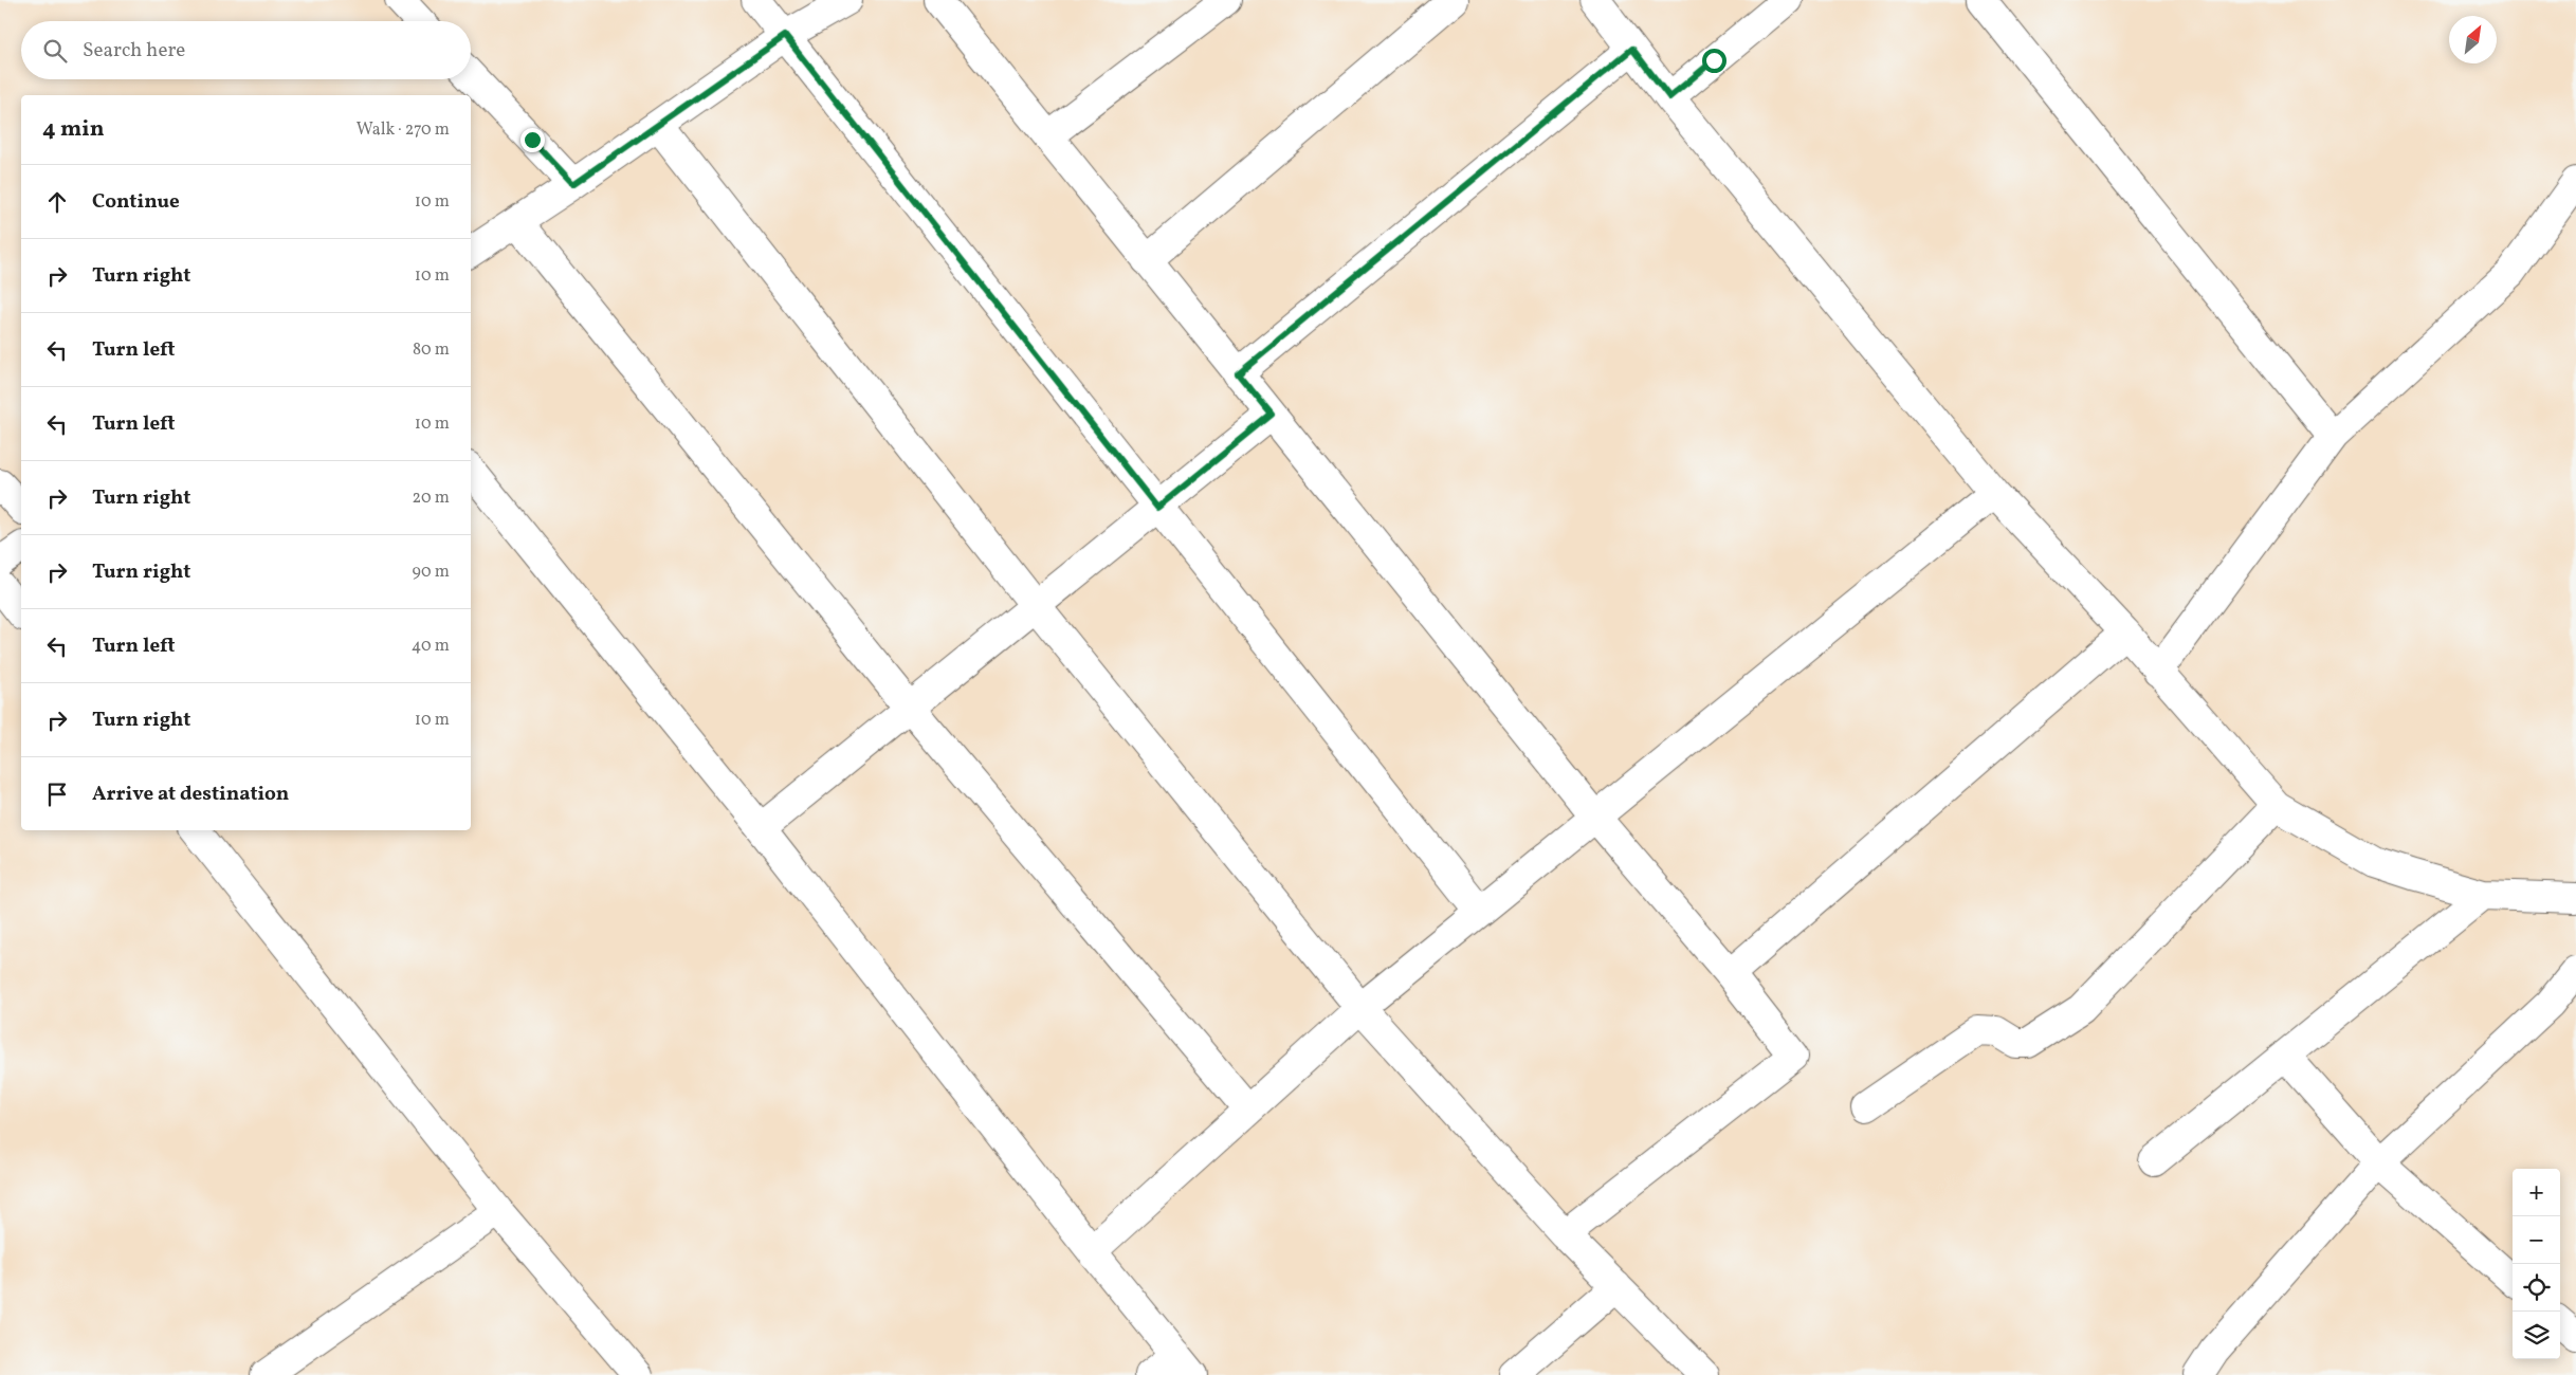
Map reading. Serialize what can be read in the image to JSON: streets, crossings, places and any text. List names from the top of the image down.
{
  "north": "top right",
  "page": {
    "search": "Search here",
    "heading": ["4 min", "Walk · 270 m"],
    "list": [
      ["Continue", "10 m"],
      ["Turn right", "10 m"],
      ["Turn left", "80 m"],
      ["Turn left", "10 m"],
      ["Turn right", "20 m"],
      ["Turn right", "90 m"],
      ["Turn left", "40 m"],
      ["Turn right", "10 m"],
      "Arrive at destination"
    ],
    "map_buttons": ["+", "−"]
  }
}
